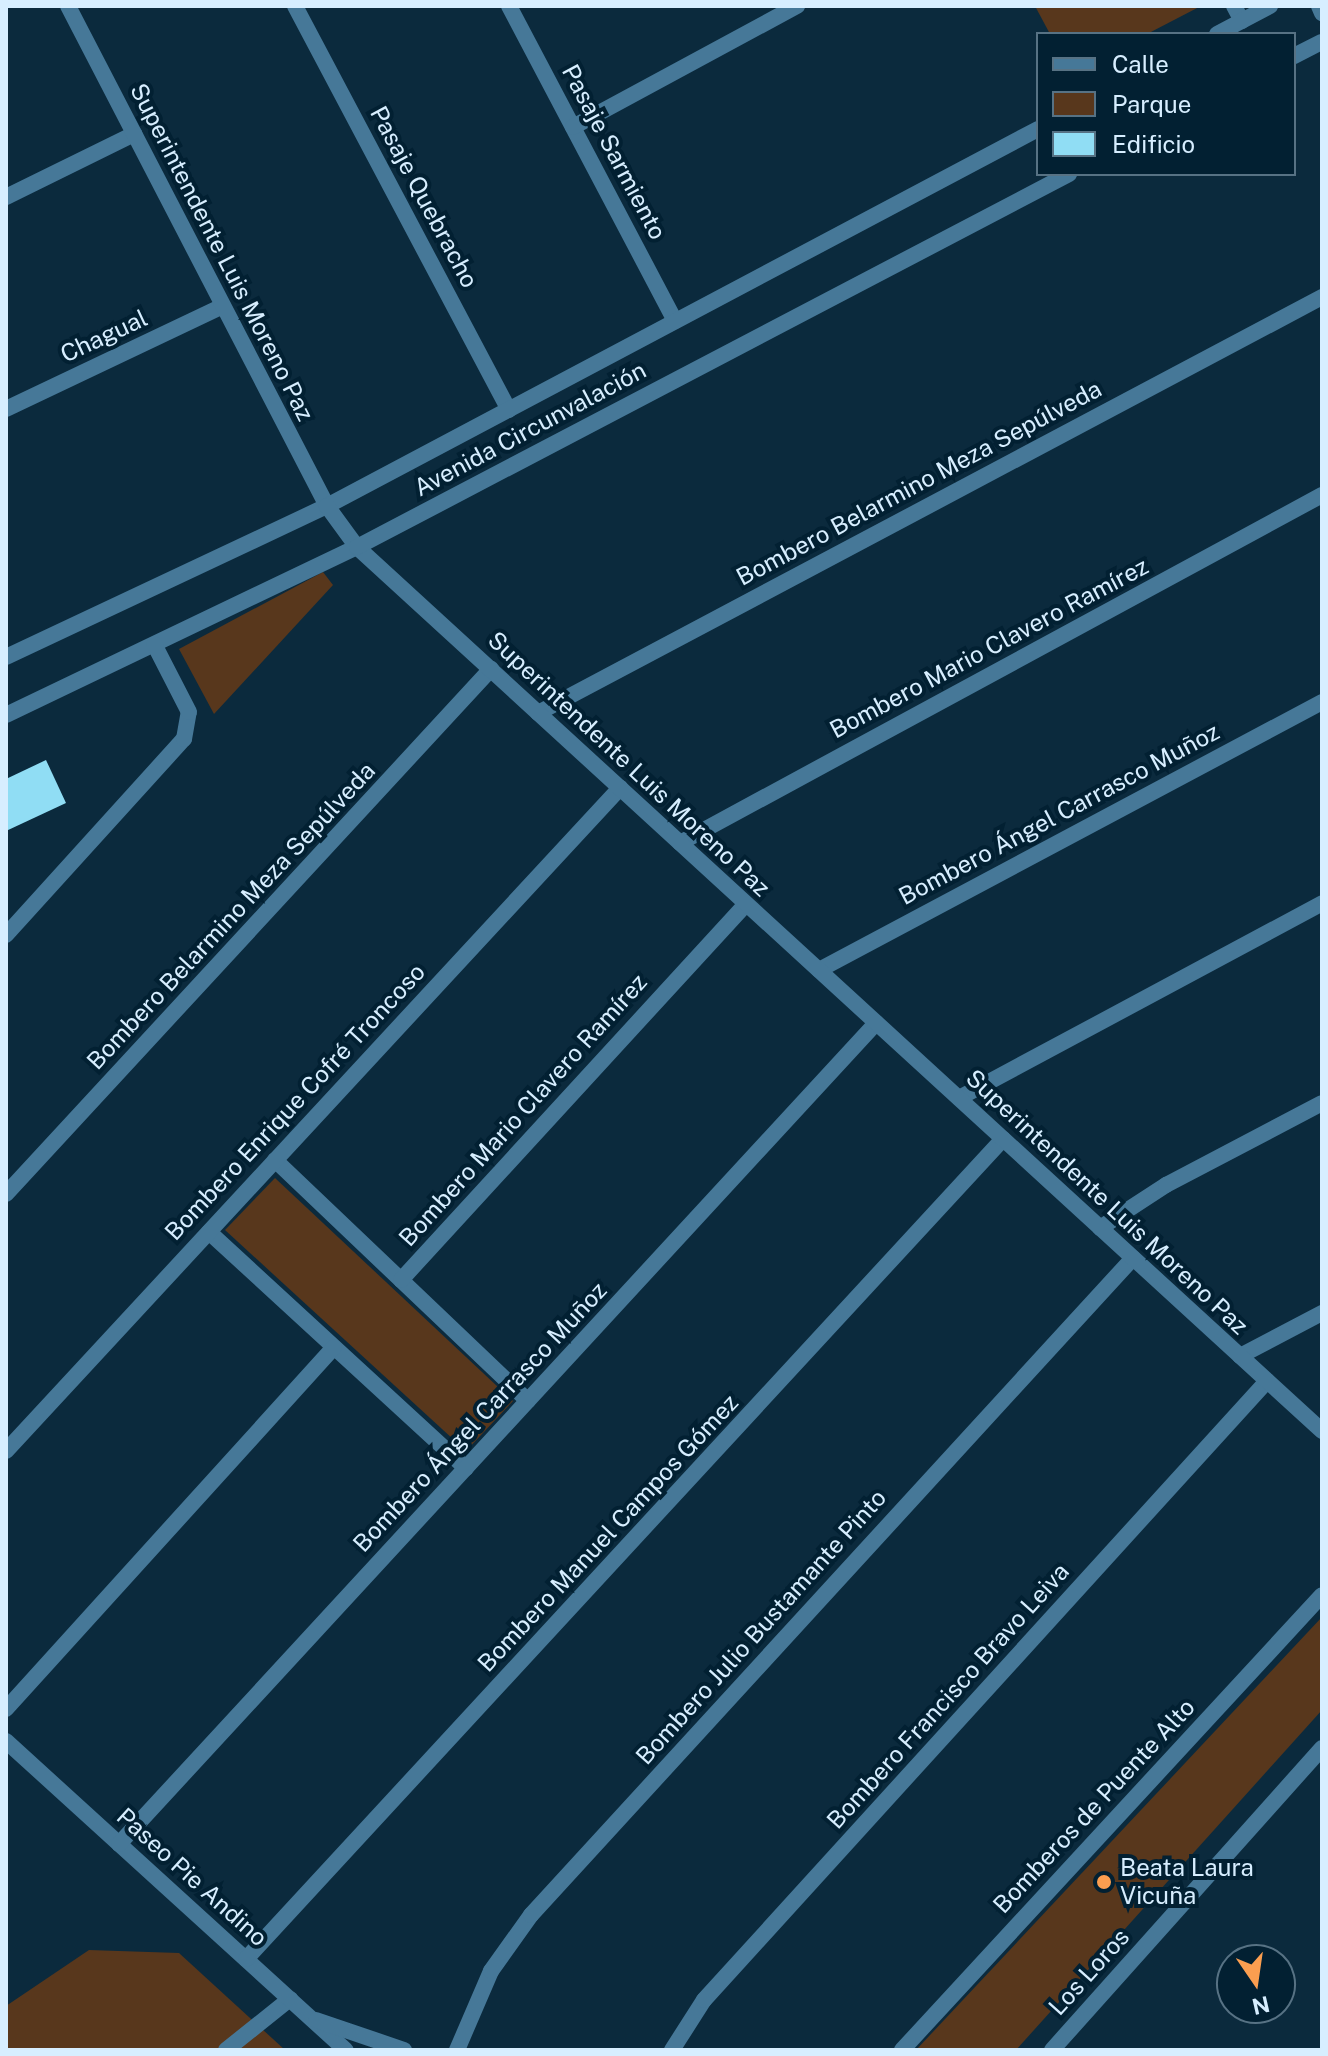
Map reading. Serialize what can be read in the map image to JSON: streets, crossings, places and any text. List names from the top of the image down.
{
  "streets": {
    "street": [
      "Pasaje Sarmiento",
      "Pasaje Quebracho",
      "Superintendente Luis Moreno Paz",
      "Chagual",
      "Avenida Circunvalación",
      "Bombero Belarmino Meza Sepúlveda",
      "Bombero Mario Clavero Ramírez",
      "Bombero Ángel Carrasco Muñoz",
      "Bombero Enrique Cofré Troncoso",
      "Bombero Manuel Campos Gómez",
      "Bombero Julio Bustamante Pinto",
      "Bombero Francisco Bravo Leiva",
      "Bomberos de Puente Alto",
      "Paseo Pie Andino",
      "Los Loros"
    ]
  },
  "crossings": [
    ["Pasaje Sarmiento", "Avenida Circunvalación"],
    ["Pasaje Quebracho", "Avenida Circunvalación"],
    ["Superintendente Luis Moreno Paz", "Chagual"],
    ["Superintendente Luis Moreno Paz", "Avenida Circunvalación"],
    ["Superintendente Luis Moreno Paz", "Bombero Belarmino Meza Sepúlveda"],
    ["Superintendente Luis Moreno Paz", "Bombero Mario Clavero Ramírez"],
    ["Superintendente Luis Moreno Paz", "Bombero Ángel Carrasco Muñoz"],
    ["Superintendente Luis Moreno Paz", "Bombero Enrique Cofré Troncoso"],
    ["Superintendente Luis Moreno Paz", "Bombero Manuel Campos Gómez"],
    ["Superintendente Luis Moreno Paz", "Bombero Julio Bustamante Pinto"],
    ["Superintendente Luis Moreno Paz", "Bombero Francisco Bravo Leiva"],
    ["Bombero Ángel Carrasco Muñoz", "Paseo Pie Andino"],
    ["Bombero Manuel Campos Gómez", "Paseo Pie Andino"]
  ],
  "places": ["Beata Laura Vicuña"],
  "legend": ["Calle", "Parque", "Edificio"],
  "north": "bottom"
}
